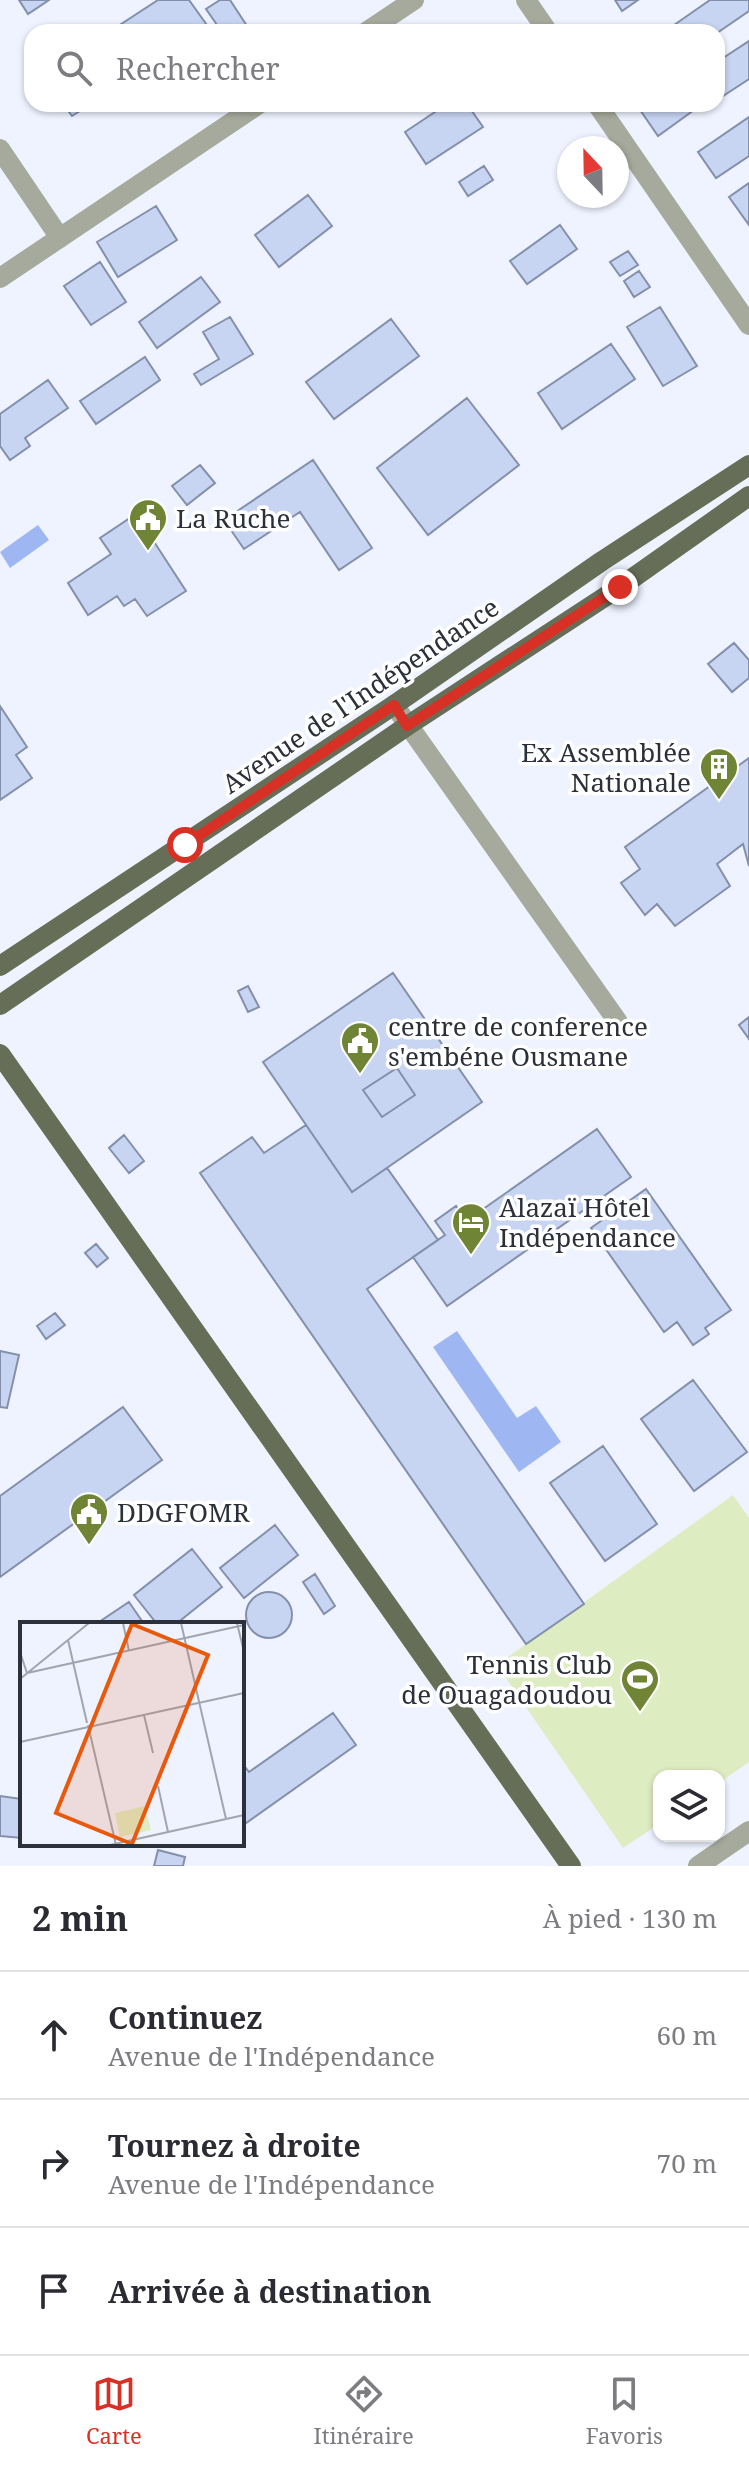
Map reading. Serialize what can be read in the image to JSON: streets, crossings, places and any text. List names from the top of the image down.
{
  "streets": {
    "main road": ["Avenue de l'Indépendance"]
  },
  "places": {
    "public building": ["La Ruche", "centre de conference s'embéne Ousmane", "DDGFOMR"],
    "building": ["Ex Assemblée Nationale"],
    "hotel": ["Alazaï Hôtel Indépendance"],
    "sports": ["Tennis Club de Ouagadoudou"]
  },
  "north": "top",
  "page": {
    "search": "Rechercher",
    "heading": ["2 min", "À pied · 130 m"],
    "list": [
      ["Continuez", "Avenue de l'Indépendance", "60 m"],
      ["Tournez à droite", "Avenue de l'Indépendance", "70 m"],
      "Arrivée à destination"
    ],
    "nav": ["Carte", "Itinéraire", "Favoris"]
  }
}
